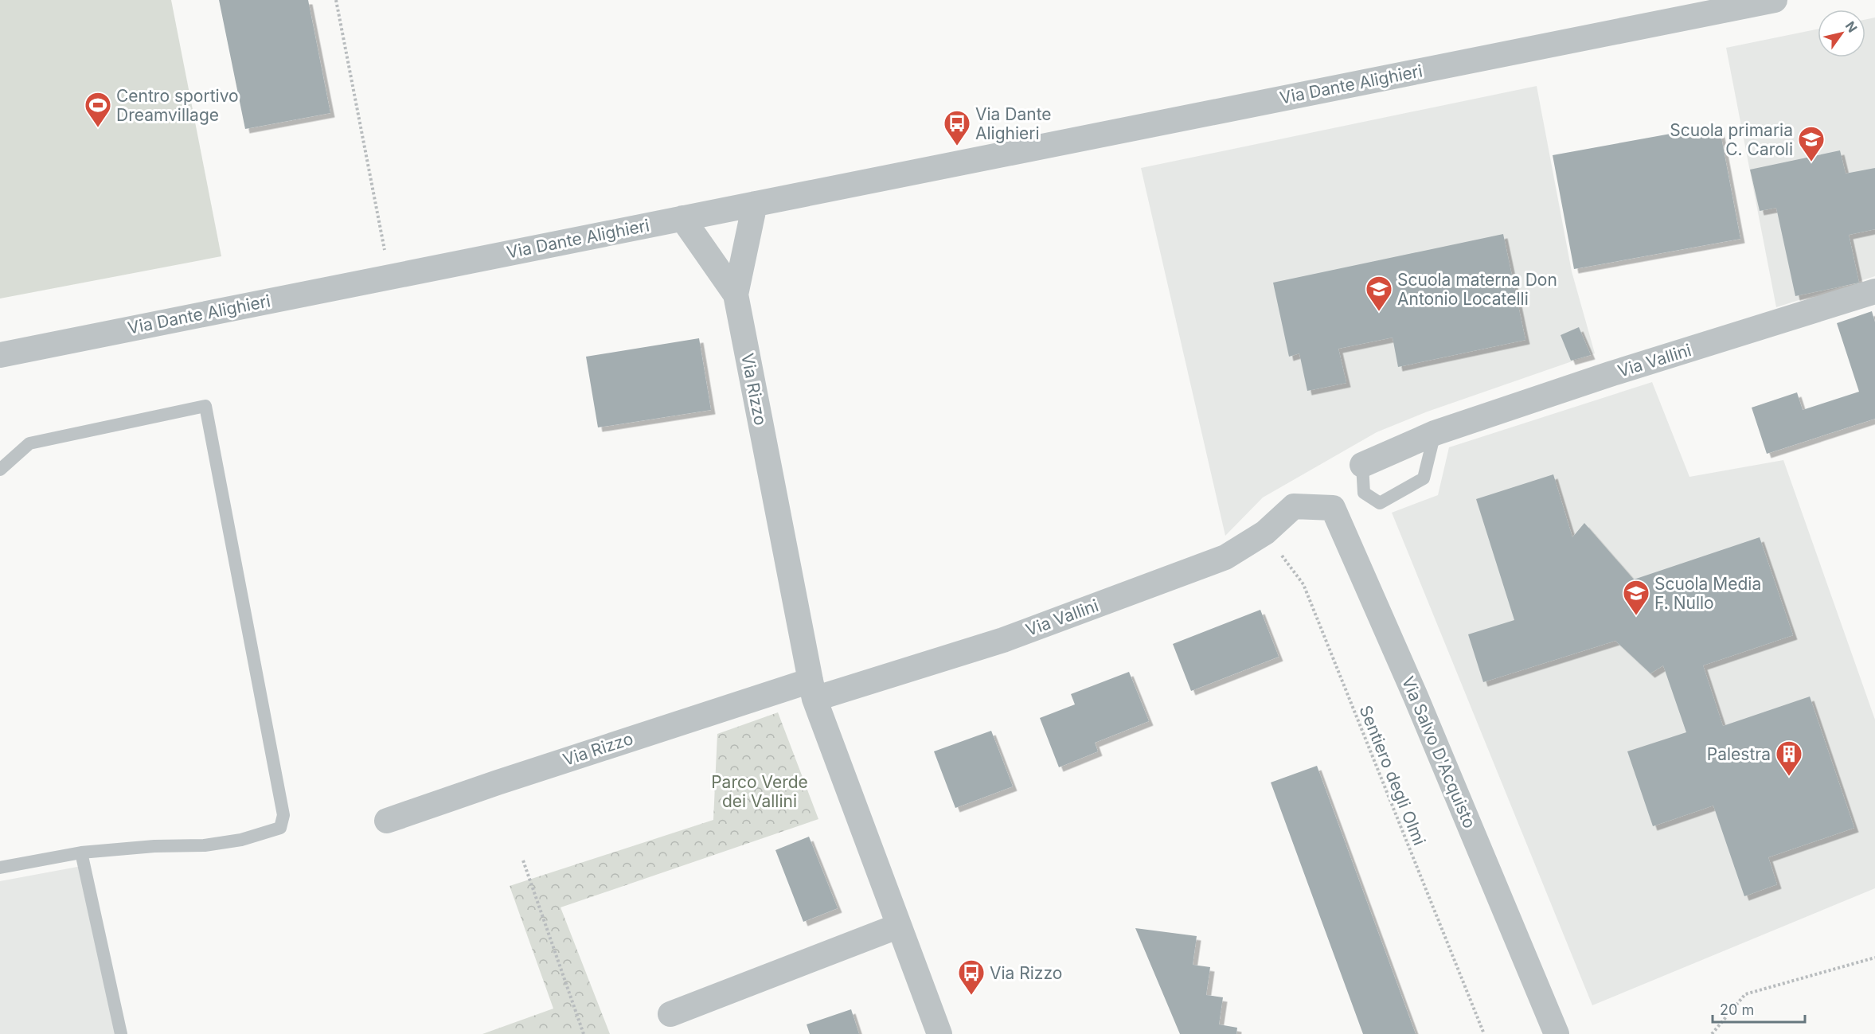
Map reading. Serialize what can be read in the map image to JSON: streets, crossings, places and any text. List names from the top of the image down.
{
  "streets": {
    "street": [
      "Via Dante Alighieri",
      "Via Vallini",
      "Via Rizzo",
      "Via Salvo D'Acquisto"
    ],
    "path": ["Sentiero degli Olmi"]
  },
  "crossings": [
    ["Via Dante Alighieri", "Via Rizzo"],
    ["Via Vallini", "Via Rizzo"],
    ["Via Vallini", "Via Salvo D'Acquisto"],
    ["Via Vallini", "Sentiero degli Olmi"]
  ],
  "parks": ["Parco Verde dei Vallini"],
  "places": {
    "sports": ["Centro sportivo Dreamvillage"],
    "bus stop": ["Via Dante Alighieri", "Via Rizzo"],
    "school or university": ["Scuola primaria C. Caroli", "Scuola materna Don Antonio Locatelli", "Scuola Media F. Nullo"],
    "building": ["Palestra"]
  },
  "scale_bar": "20 m",
  "north": "top right"
}
